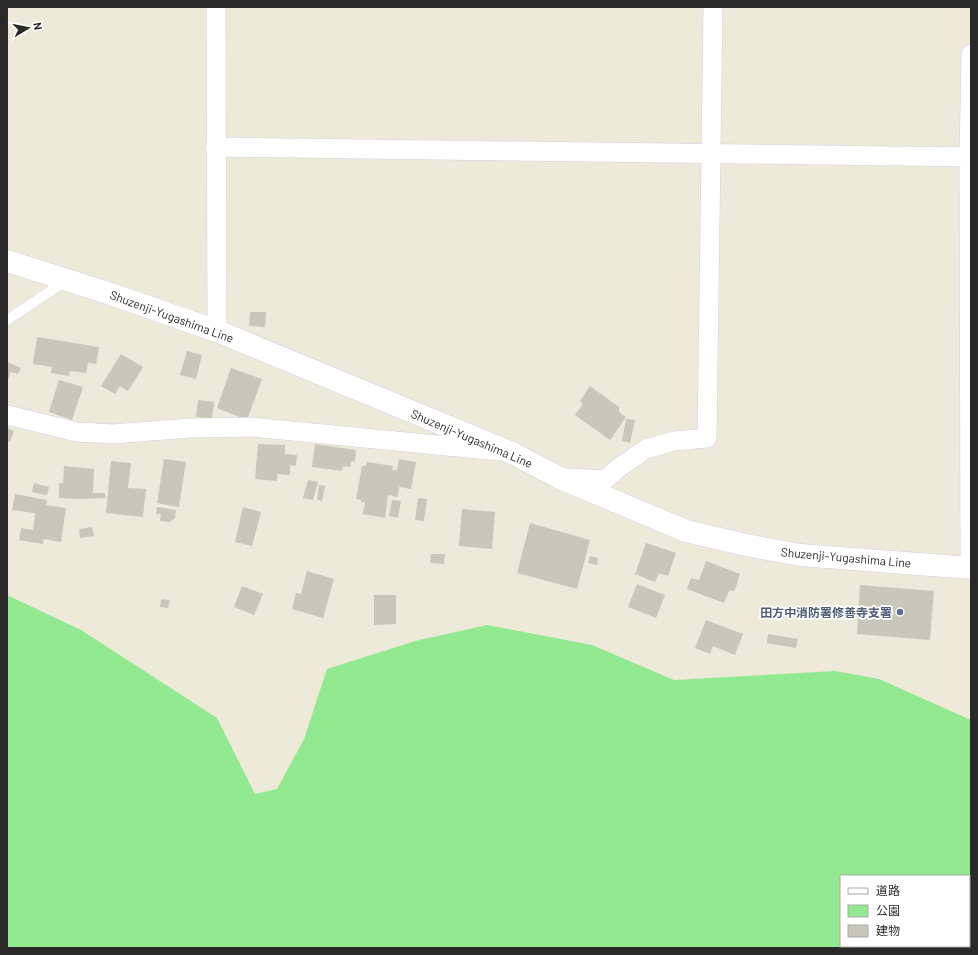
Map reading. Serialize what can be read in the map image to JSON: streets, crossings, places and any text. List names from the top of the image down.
{
  "streets": {
    "main road": ["Shuzenji-Yugashima Line"]
  },
  "places": ["田方中消防署修善寺支署"],
  "legend": ["道路", "公園", "建物"],
  "north": "right"
}
